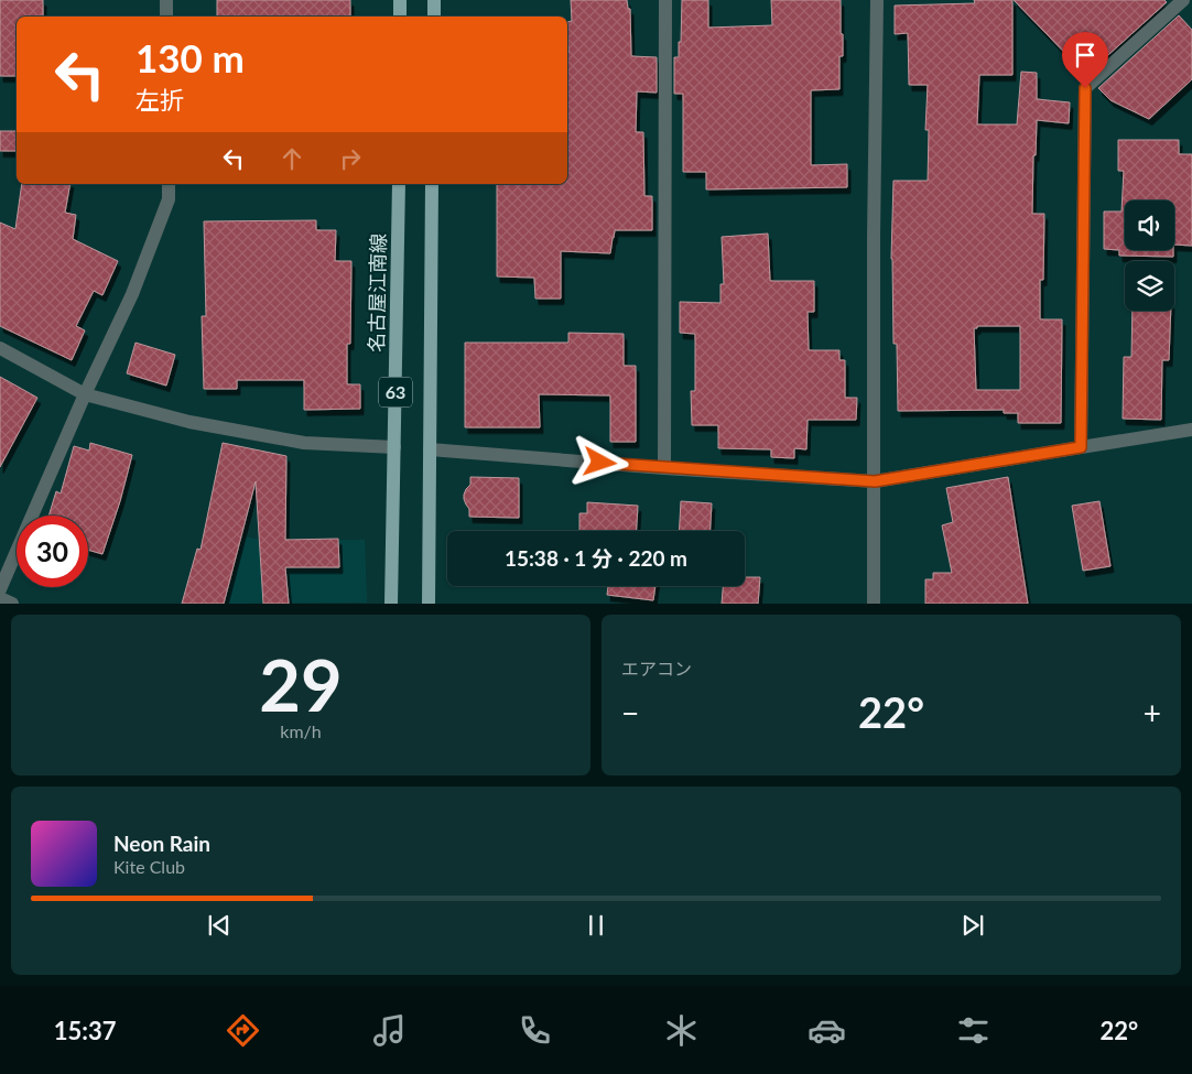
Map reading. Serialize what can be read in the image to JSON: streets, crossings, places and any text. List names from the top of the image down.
{
  "streets": {
    "main road": ["名古屋江南線", "63"]
  },
  "page": {
    "turn": ["130 m", "左折"],
    "limit": "30",
    "trip": "15:38 · 1 分 · 220 m",
    "tile": [
      ["29", "km/h"],
      "エアコン"
    ],
    "heat": ["−", "22°", "+"],
    "song": ["Neon Rain", "Kite Club"],
    "tabs": ["15:37", "22°"]
  }
}
